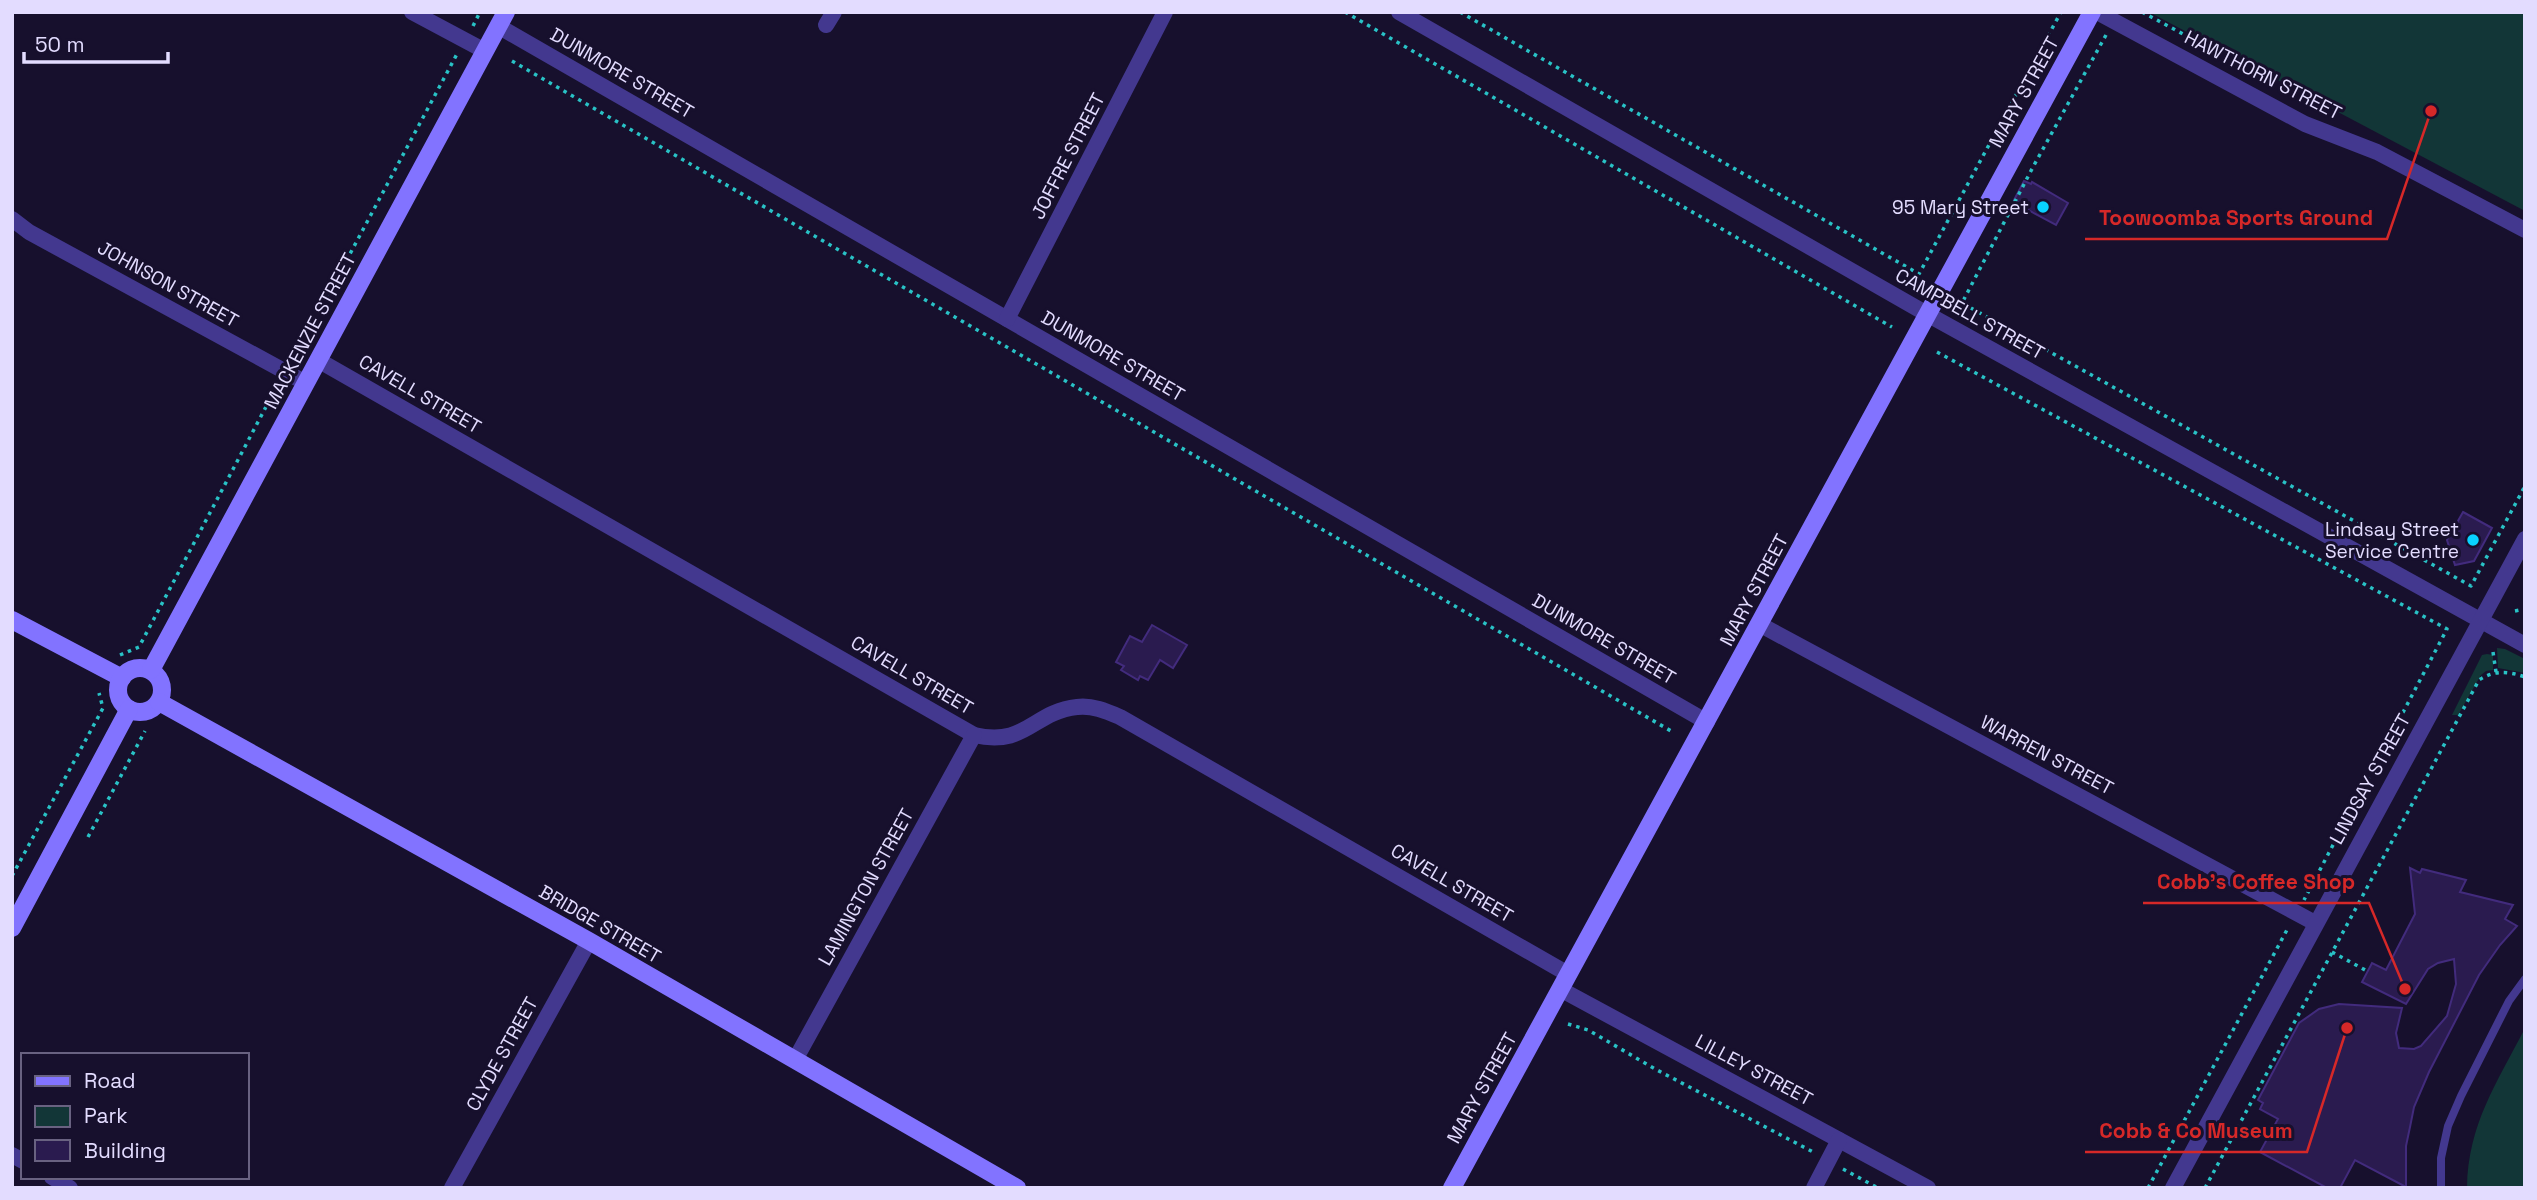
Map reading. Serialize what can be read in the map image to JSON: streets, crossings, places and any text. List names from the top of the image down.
{
  "streets": {
    "street": [
      "DUNMORE STREET",
      "HAWTHORN STREET",
      "MARY STREET",
      "JOFFRE STREET",
      "JOHNSON STREET",
      "CAMPBELL STREET",
      "MACKENZIE STREET",
      "CAVELL STREET",
      "WARREN STREET",
      "LINDSAY STREET",
      "LAMINGTON STREET",
      "BRIDGE STREET",
      "CLYDE STREET",
      "LILLEY STREET"
    ]
  },
  "crossings": [
    ["DUNMORE STREET", "MARY STREET"],
    ["DUNMORE STREET", "JOFFRE STREET"],
    ["DUNMORE STREET", "MACKENZIE STREET"],
    ["HAWTHORN STREET", "MARY STREET"],
    ["MARY STREET", "CAMPBELL STREET"],
    ["MARY STREET", "CAVELL STREET"],
    ["MARY STREET", "WARREN STREET"],
    ["MARY STREET", "LILLEY STREET"],
    ["JOHNSON STREET", "MACKENZIE STREET"],
    ["CAMPBELL STREET", "LINDSAY STREET"],
    ["MACKENZIE STREET", "CAVELL STREET"],
    ["MACKENZIE STREET", "BRIDGE STREET"],
    ["CAVELL STREET", "LAMINGTON STREET"],
    ["CAVELL STREET", "LILLEY STREET"],
    ["WARREN STREET", "LINDSAY STREET"],
    ["LAMINGTON STREET", "BRIDGE STREET"],
    ["BRIDGE STREET", "CLYDE STREET"]
  ],
  "places": [
    "Toowoomba Sports Ground",
    "95 Mary Street",
    "Lindsay Street Service Centre",
    "Cobb's Coffee Shop",
    "Cobb & Co Museum"
  ],
  "legend": ["Road", "Park", "Building"],
  "scale_bar": "50 m"
}
